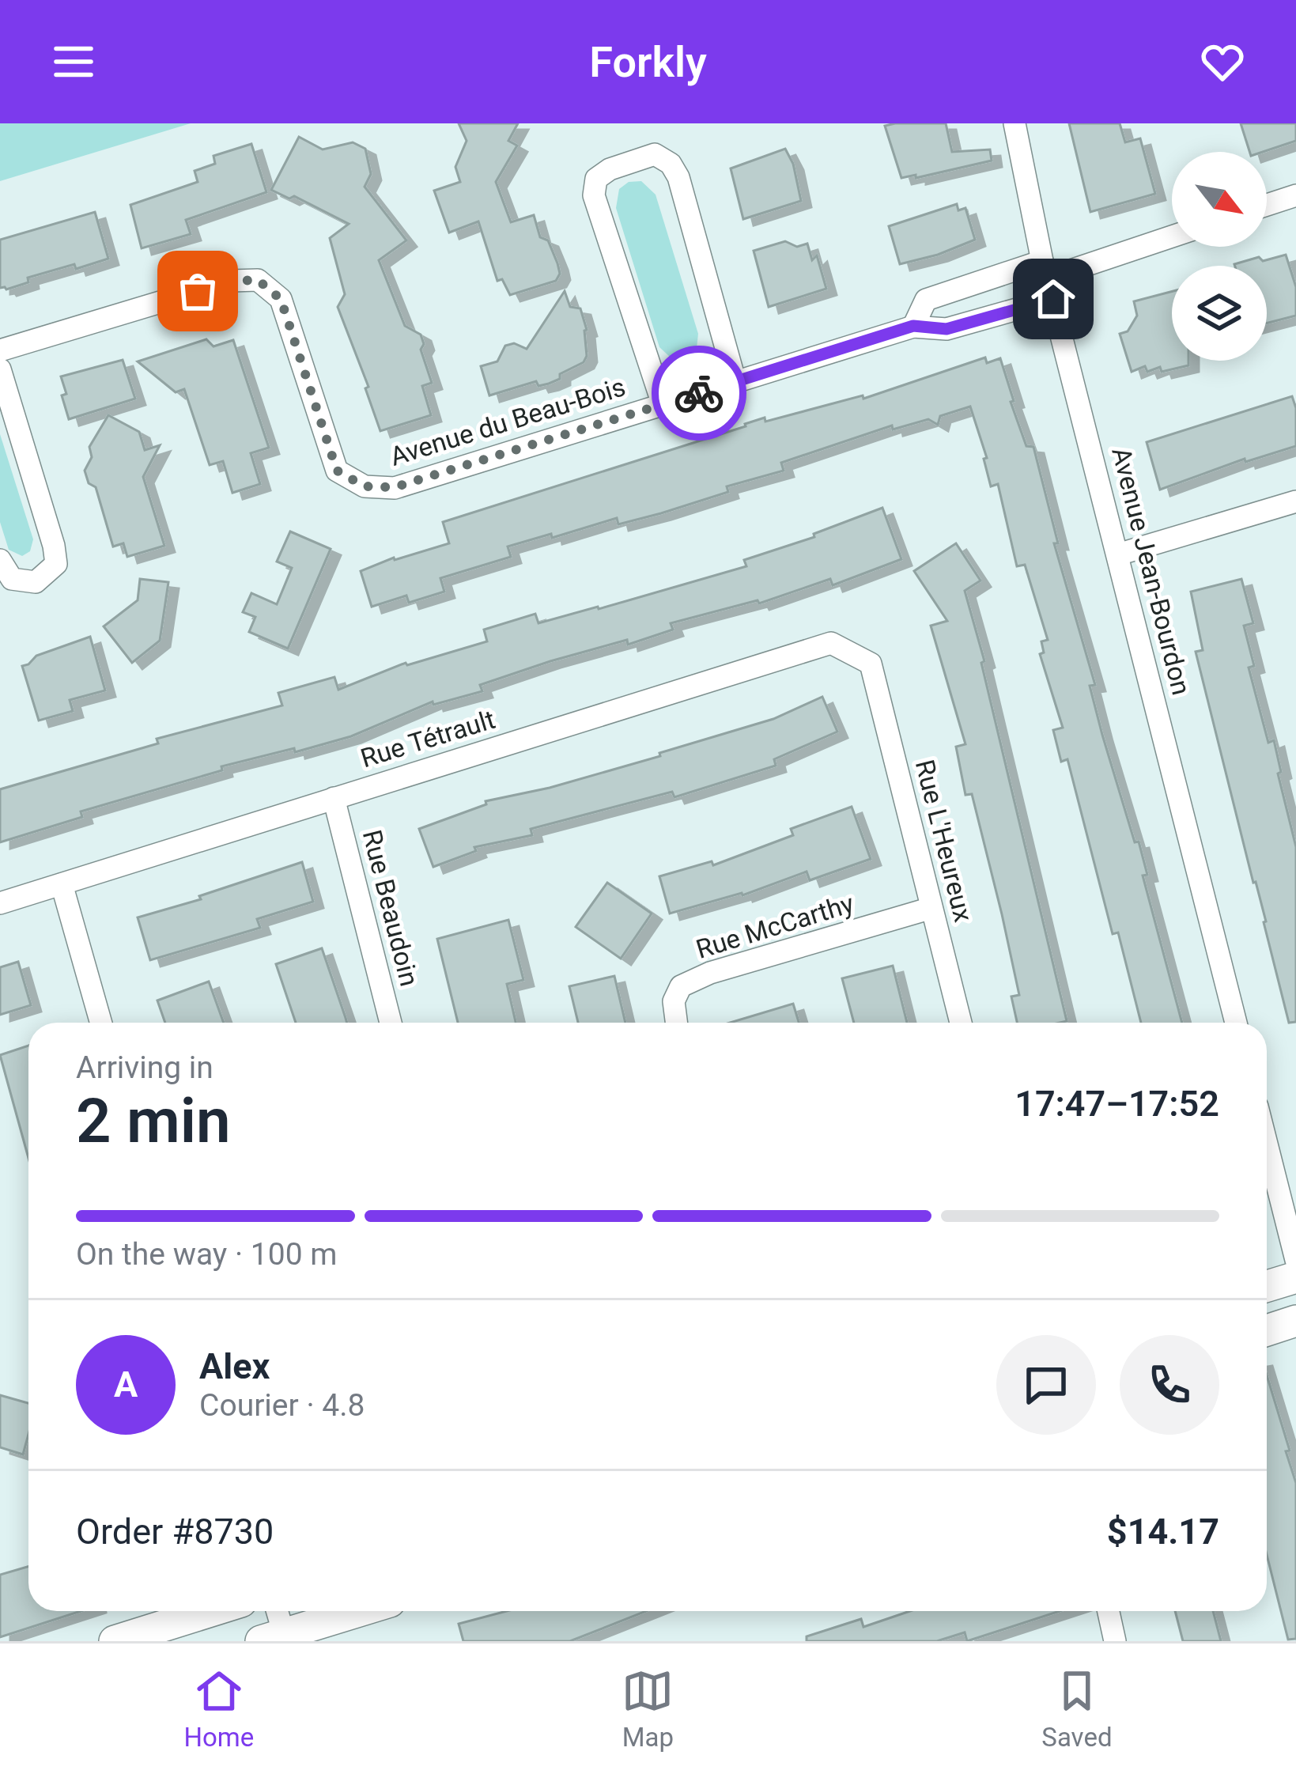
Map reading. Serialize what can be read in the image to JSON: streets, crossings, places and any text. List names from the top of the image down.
{
  "streets": {
    "street": [
      "Avenue du Beau-Bois",
      "Avenue Jean-Bourdon",
      "Rue Tétrault",
      "Rue L'Heureux",
      "Rue Beaudoin",
      "Rue McCarthy"
    ]
  },
  "crossings": [
    ["Avenue du Beau-Bois", "Avenue Jean-Bourdon"],
    ["Rue Tétrault", "Rue L'Heureux"],
    ["Rue Tétrault", "Rue Beaudoin"],
    ["Rue L'Heureux", "Rue McCarthy"]
  ],
  "north": "bottom right",
  "page": {
    "header": "Forkly",
    "heading": ["2 min", "Arriving in", "17:47–17:52"],
    "panel": [
      "Alex",
      "Courier · 4.8",
      "Order #8730",
      "$14.17"
    ],
    "bar": "On the way · 100 m",
    "round": "A",
    "tabs": ["Home", "Map", "Saved"]
  }
}
